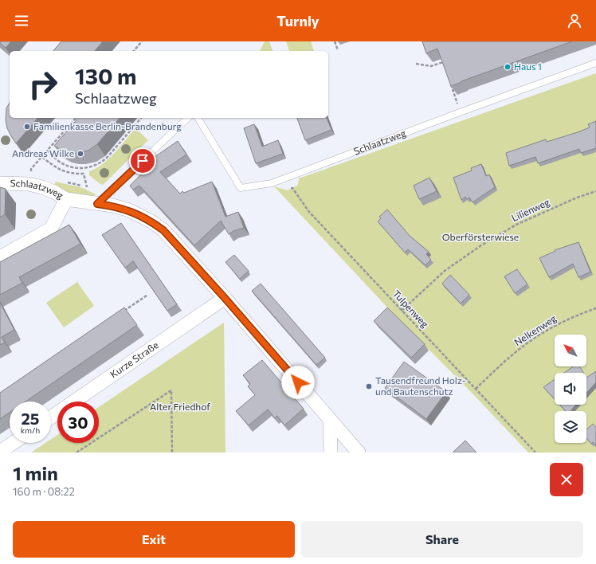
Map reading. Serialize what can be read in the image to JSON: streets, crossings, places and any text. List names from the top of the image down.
{
  "streets": {
    "street": ["Schlaatzweg", "Kurze Straße"],
    "path": ["Lilienweg", "Tulpenweg", "Nelkenweg"]
  },
  "crossings": [
    ["Schlaatzweg", "Tulpenweg"],
    ["Schlaatzweg", "Kurze Straße"],
    ["Lilienweg", "Tulpenweg"],
    ["Tulpenweg", "Nelkenweg"]
  ],
  "parks": ["Oberförsterwiese", "Alter Friedhof"],
  "places": [
    "Haus 1",
    "Familienkasse Berlin-Brandenburg",
    "Andreas Wilke",
    "Tausendfreund Holz- und Bautenschutz"
  ],
  "north": "top left",
  "page": {
    "header": "Turnly",
    "turn": ["130 m", "Schlaatzweg"],
    "speed": "25 km/h",
    "limit": "30",
    "heading": ["1 min", "160 m · 08:22"],
    "buttons": ["Exit", "Share"]
  }
}
